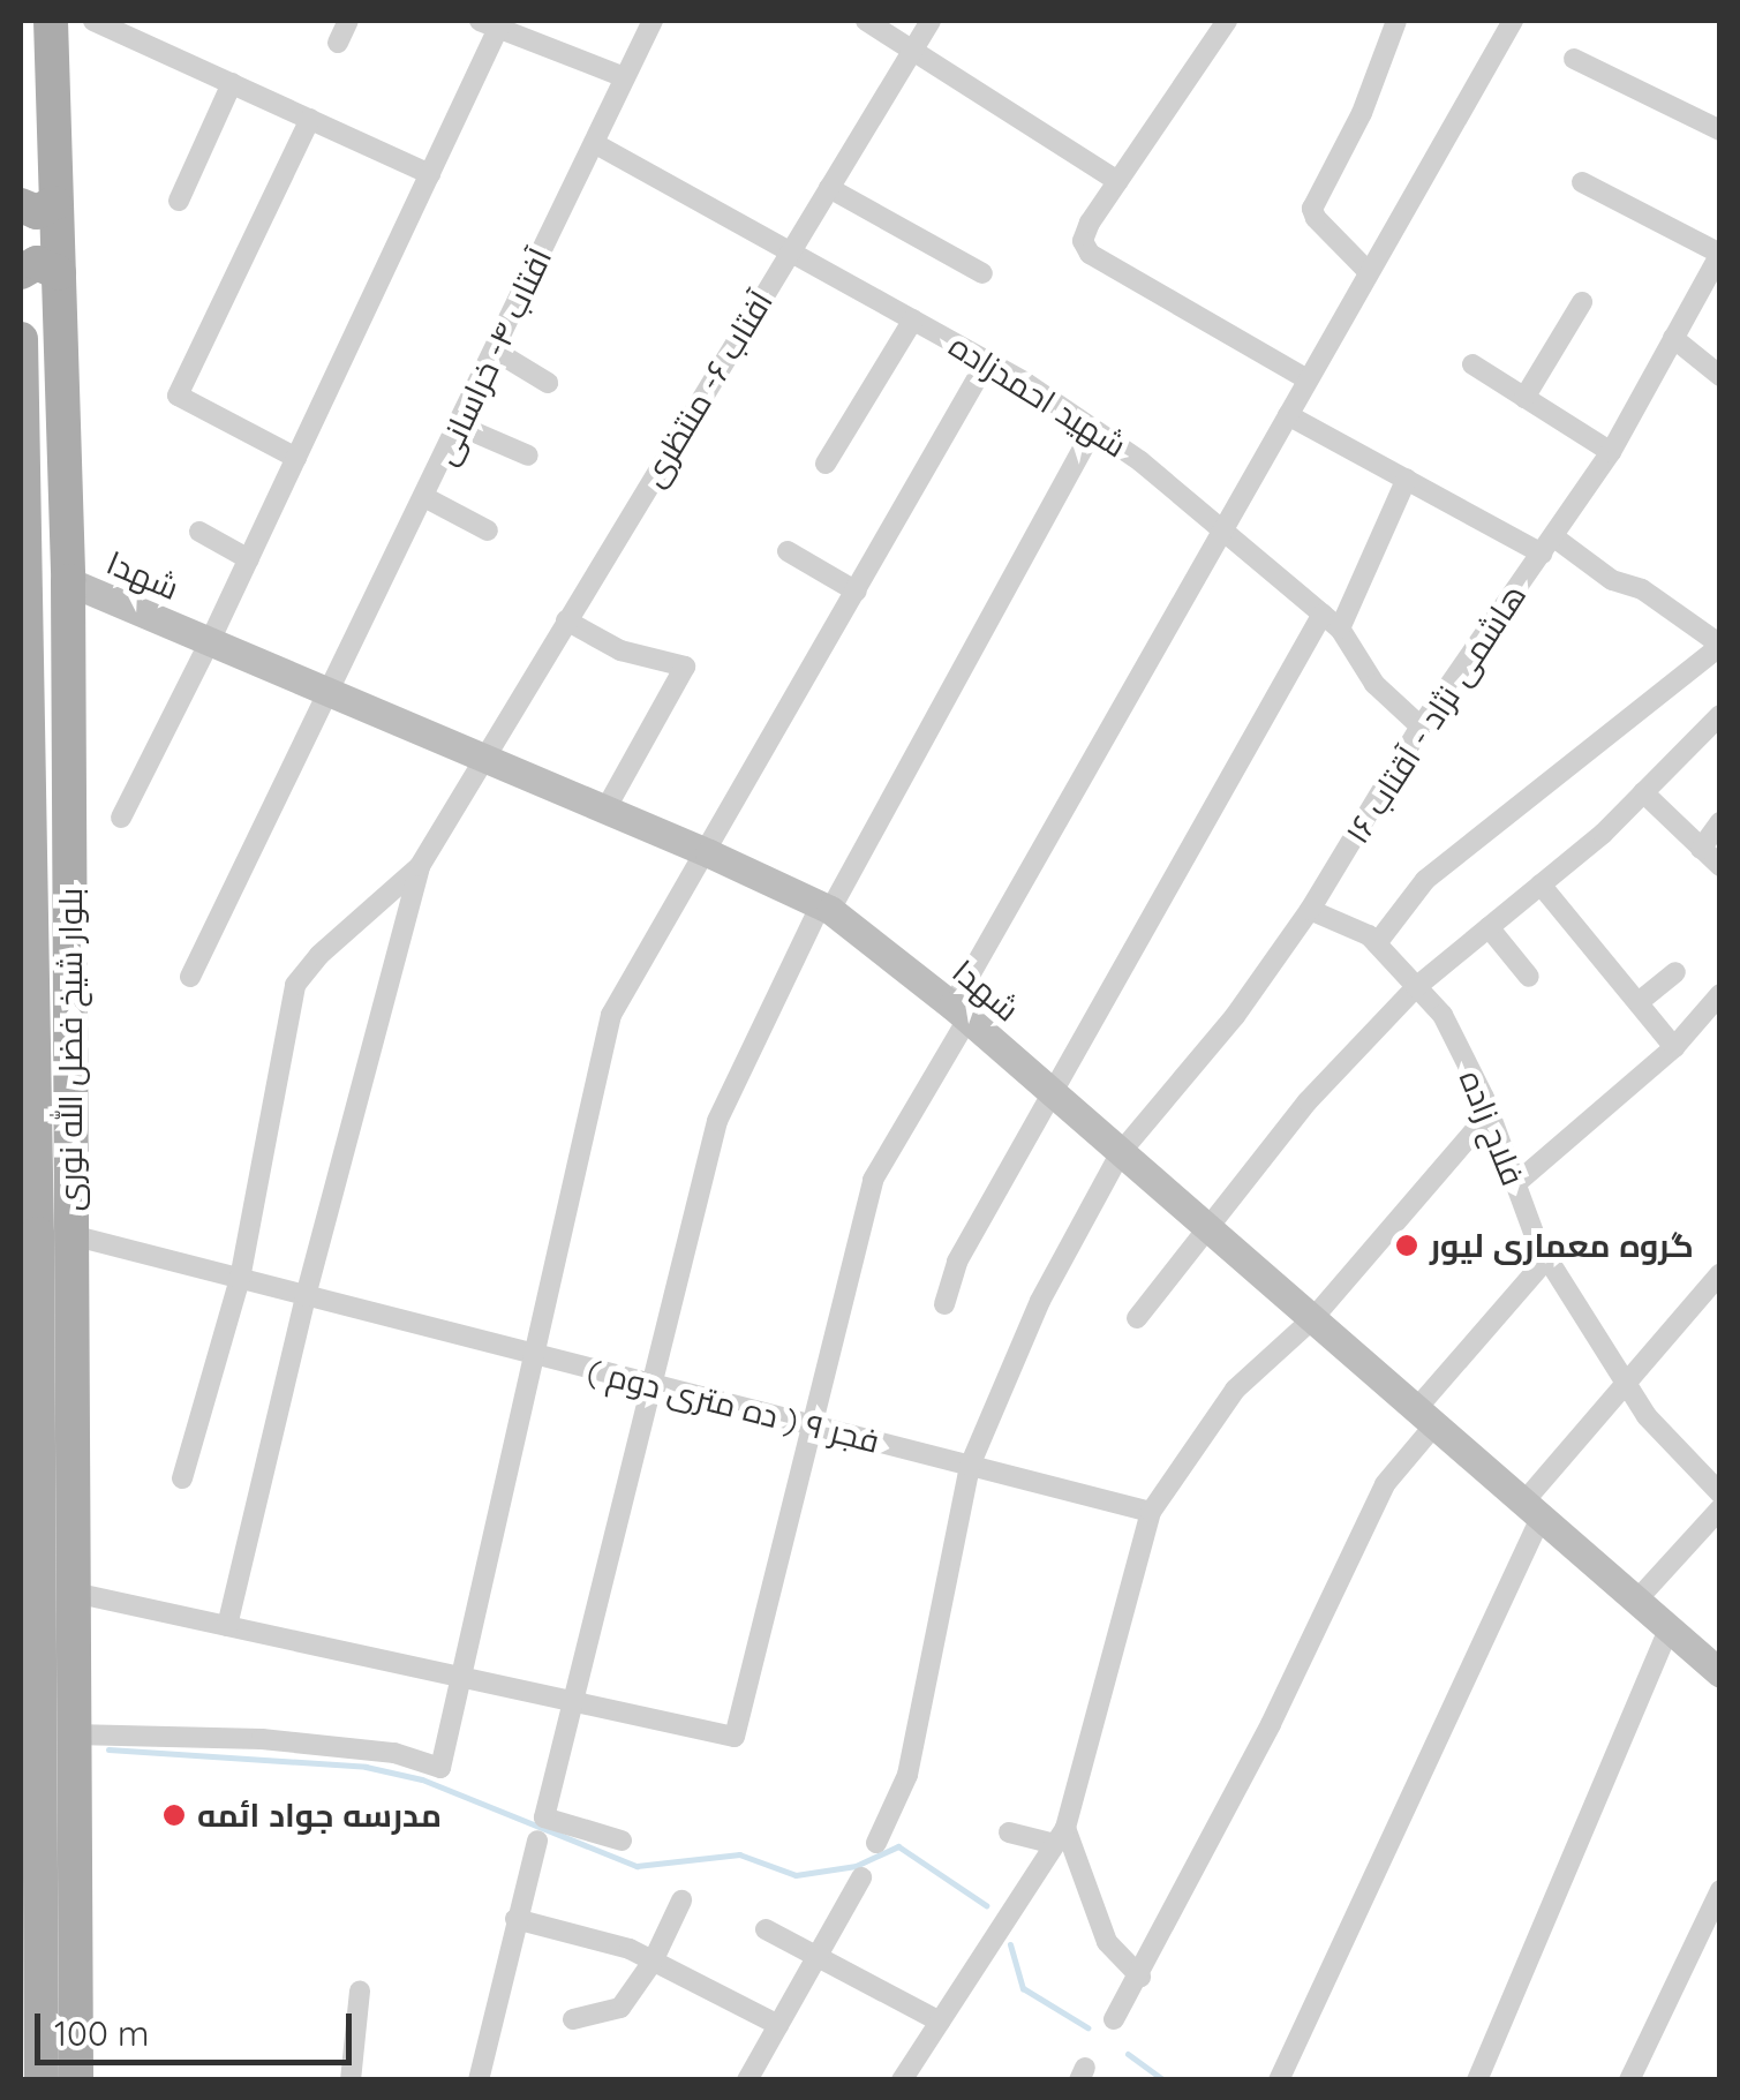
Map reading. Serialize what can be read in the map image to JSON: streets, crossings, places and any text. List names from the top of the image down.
{
  "streets": {
    "main road": ["شهدا", "بلوار شیخ فضل الله نوری"],
    "street": [
      "آفتاب ۴- خراسانی",
      "آفتاب ۶- منتظری",
      "شهید احمدزاده",
      "هاشمی نژاد - آقتاب ۱۶",
      "فلاح زاده",
      "فجر ۹ ( ده متری دوم )"
    ]
  },
  "crossings": [
    ["آفتاب ۴- خراسانی", "شهید احمدزاده"],
    ["آفتاب ۴- خراسانی", "شهدا"],
    ["آفتاب ۶- منتظری", "شهید احمدزاده"],
    ["آفتاب ۶- منتظری", "شهدا"],
    ["شهید احمدزاده", "هاشمی نژاد - آقتاب ۱۶"],
    ["شهدا", "هاشمی نژاد - آقتاب ۱۶"],
    ["شهدا", "بلوار شیخ فضل الله نوری"],
    ["هاشمی نژاد - آقتاب ۱۶", "فلاح زاده"],
    ["هاشمی نژاد - آقتاب ۱۶", "فجر ۹ ( ده متری دوم )"],
    ["بلوار شیخ فضل الله نوری", "فجر ۹ ( ده متری دوم )"]
  ],
  "places": ["گروه معماری لیور", "مدرسه جواد ائمه"],
  "scale_bar": "100 m"
}
